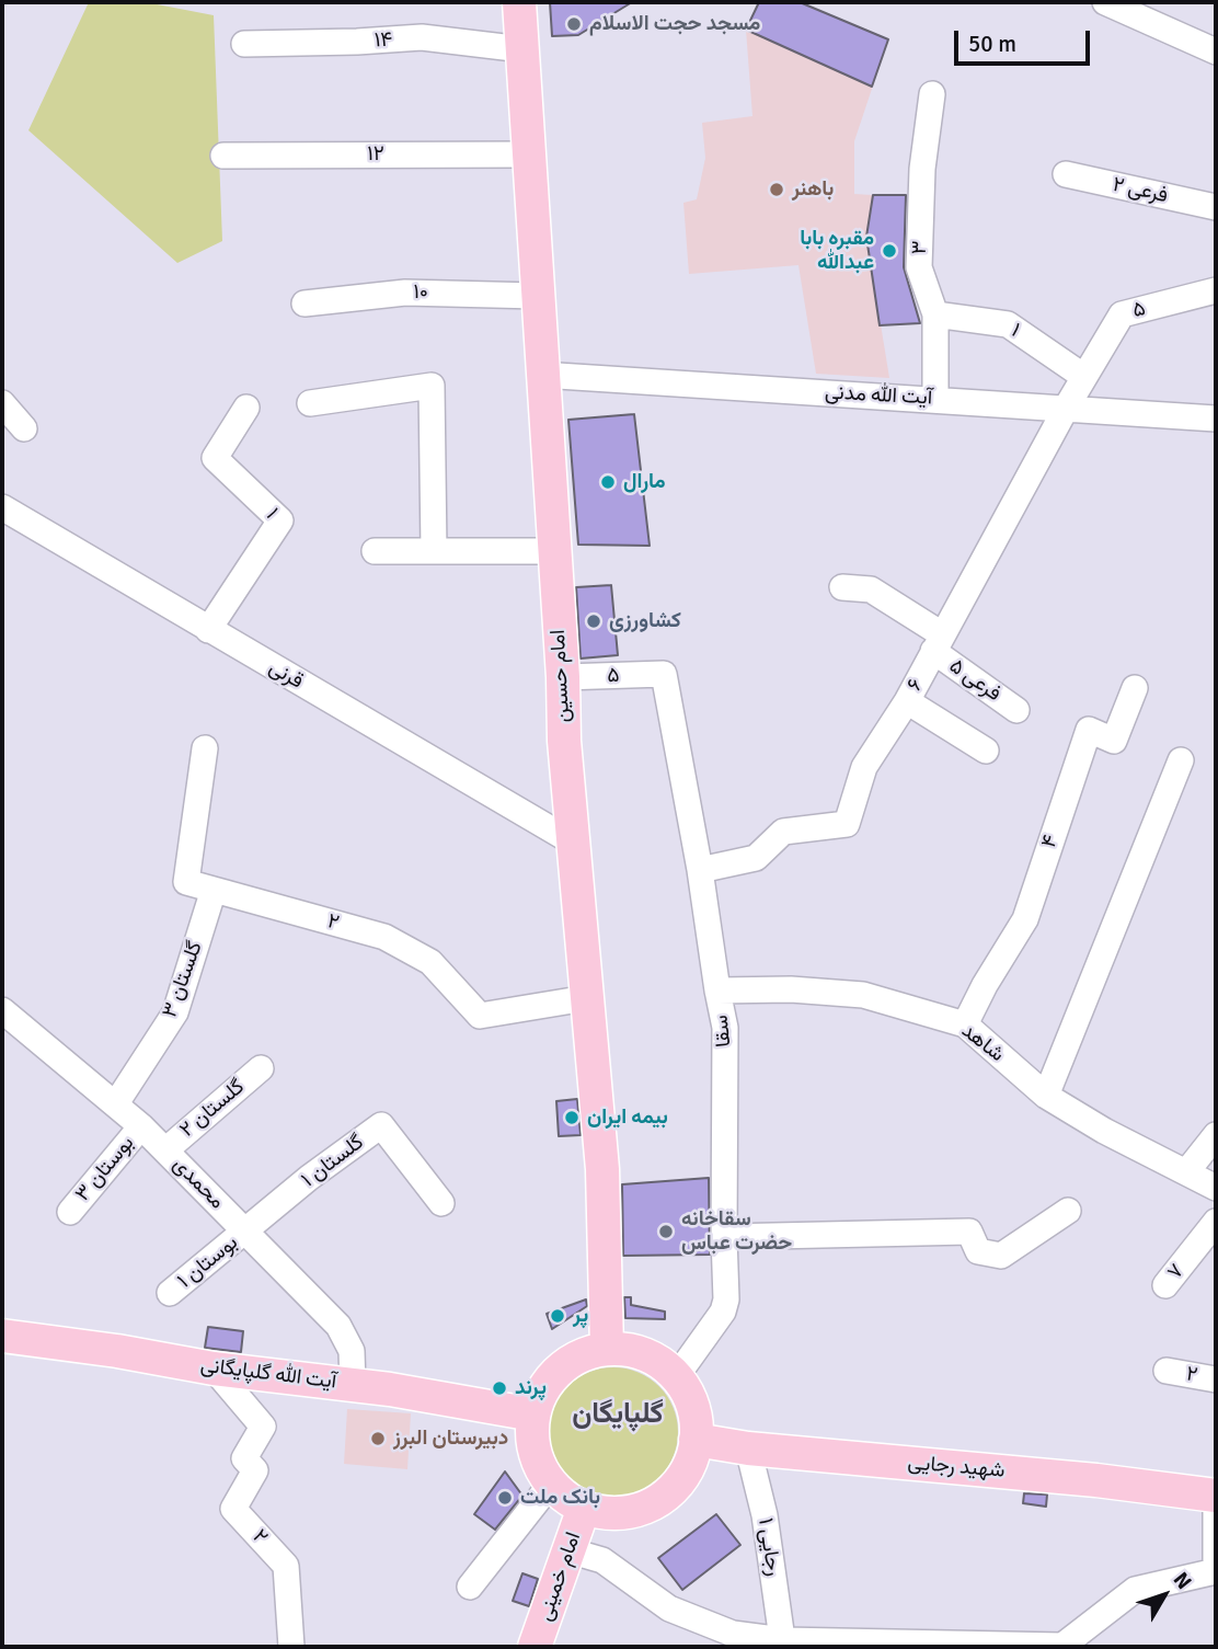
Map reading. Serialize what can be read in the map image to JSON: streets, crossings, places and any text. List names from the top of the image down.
{
  "streets": {
    "main road": [
      "امام حسین",
      "آیت الله گلپایگانی",
      "شهید رجایی",
      "امام خمینی"
    ],
    "street": [
      "۱۴",
      "۱۲",
      "فرعی ۲",
      "۳",
      "۱۰",
      "۵",
      "۱",
      "آیت الله مدنی",
      "قرنی",
      "فرعی ۵",
      "۶",
      "۴",
      "۲",
      "گلستان ۳",
      "سقا",
      "شاهد",
      "گلستان ۲",
      "گلستان ۱",
      "بوستان ۳",
      "محمدی",
      "بوستان ۱",
      "۷",
      "رجایی ۱"
    ]
  },
  "crossings": [
    ["۱۴", "امام حسین"],
    ["۱۲", "امام حسین"],
    ["۳", "۱"],
    ["۳", "آیت الله مدنی"],
    ["۱۰", "امام حسین"],
    ["۵", "۱"],
    ["۵", "آیت الله مدنی"],
    ["۵", "امام حسین"],
    ["۵", "۶"],
    ["۵", "سقا"],
    ["۱", "قرنی"],
    ["آیت الله مدنی", "امام حسین"],
    ["آیت الله مدنی", "۶"],
    ["قرنی", "امام حسین"],
    ["امام حسین", "۲"],
    ["امام حسین", "سقا"],
    ["امام حسین", "آیت الله گلپایگانی"],
    ["امام حسین", "شهید رجایی"],
    ["امام حسین", "امام خمینی"],
    ["فرعی ۵", "۶"],
    ["۶", "سقا"],
    ["۴", "شاهد"],
    ["۲", "گلستان ۳"],
    ["۲", "آیت الله گلپایگانی"],
    ["گلستان ۳", "محمدی"],
    ["سقا", "شاهد"],
    ["سقا", "آیت الله گلپایگانی"],
    ["سقا", "شهید رجایی"],
    ["سقا", "امام خمینی"],
    ["گلستان ۲", "محمدی"],
    ["گلستان ۱", "محمدی"],
    ["گلستان ۱", "بوستان ۱"],
    ["بوستان ۳", "محمدی"],
    ["محمدی", "بوستان ۱"],
    ["محمدی", "آیت الله گلپایگانی"],
    ["آیت الله گلپایگانی", "شهید رجایی"],
    ["آیت الله گلپایگانی", "امام خمینی"],
    ["شهید رجایی", "رجایی ۱"],
    ["شهید رجایی", "امام خمینی"]
  ],
  "districts": ["گلپایگان"],
  "places": [
    "مسجد حجت الاسلام",
    "باهنر",
    "مقبره بابا عبدالله",
    "مارال",
    "کشاورزی",
    "بیمه ایران",
    "سقاخانه حضرت عباس",
    "پر",
    "پرند",
    "دبیرستان البرز",
    "بانک ملت"
  ],
  "scale_bar": "50 m",
  "north": "top right"
}
